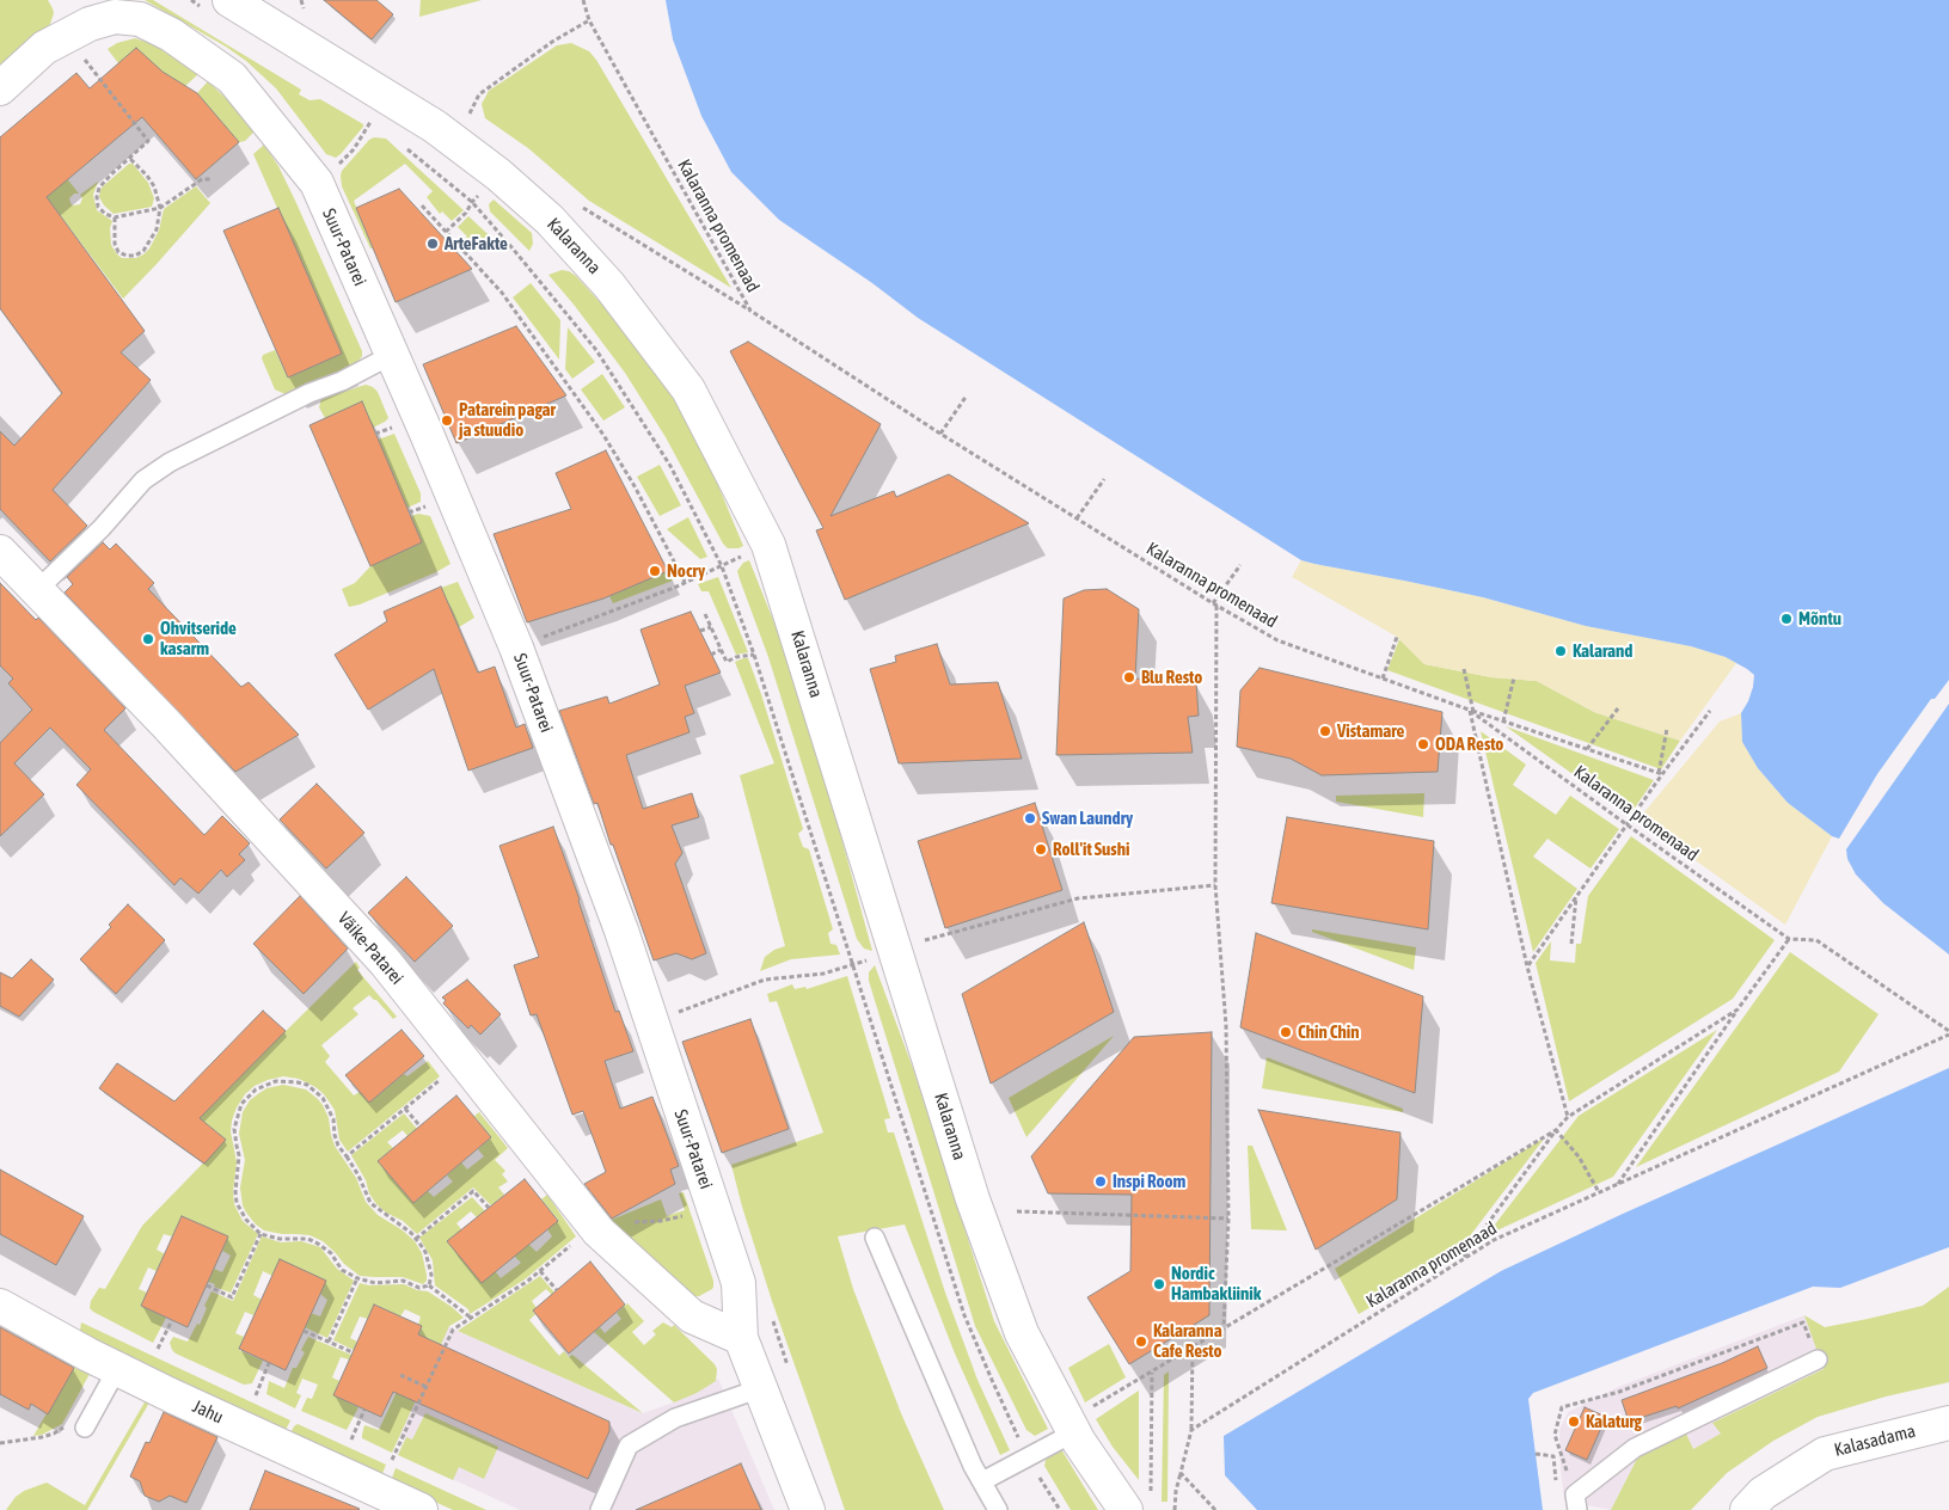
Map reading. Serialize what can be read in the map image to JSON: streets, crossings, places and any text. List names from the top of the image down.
{
  "streets": {
    "street": [
      "Kalaranna",
      "Suur-Patarei",
      "Väike-Patarei",
      "Jahu",
      "Kalasadama"
    ],
    "path": ["Kalaranna promenaad"]
  },
  "crossings": [
    ["Suur-Patarei", "Väike-Patarei"]
  ],
  "places": [
    "ArteFakte",
    "Patarein pagar ja stuudio",
    "Nocry",
    "Mõntu",
    "Ohvitseride kasarm",
    "Kalarand",
    "Blu Resto",
    "Vistamare",
    "ODA Resto",
    "Swan Laundry",
    "Roll'it Sushi",
    "Chin Chin",
    "Inspi Room",
    "Nordic Hambakliinik",
    "Kalaranna Cafe Resto",
    "Kalaturg"
  ]
}
